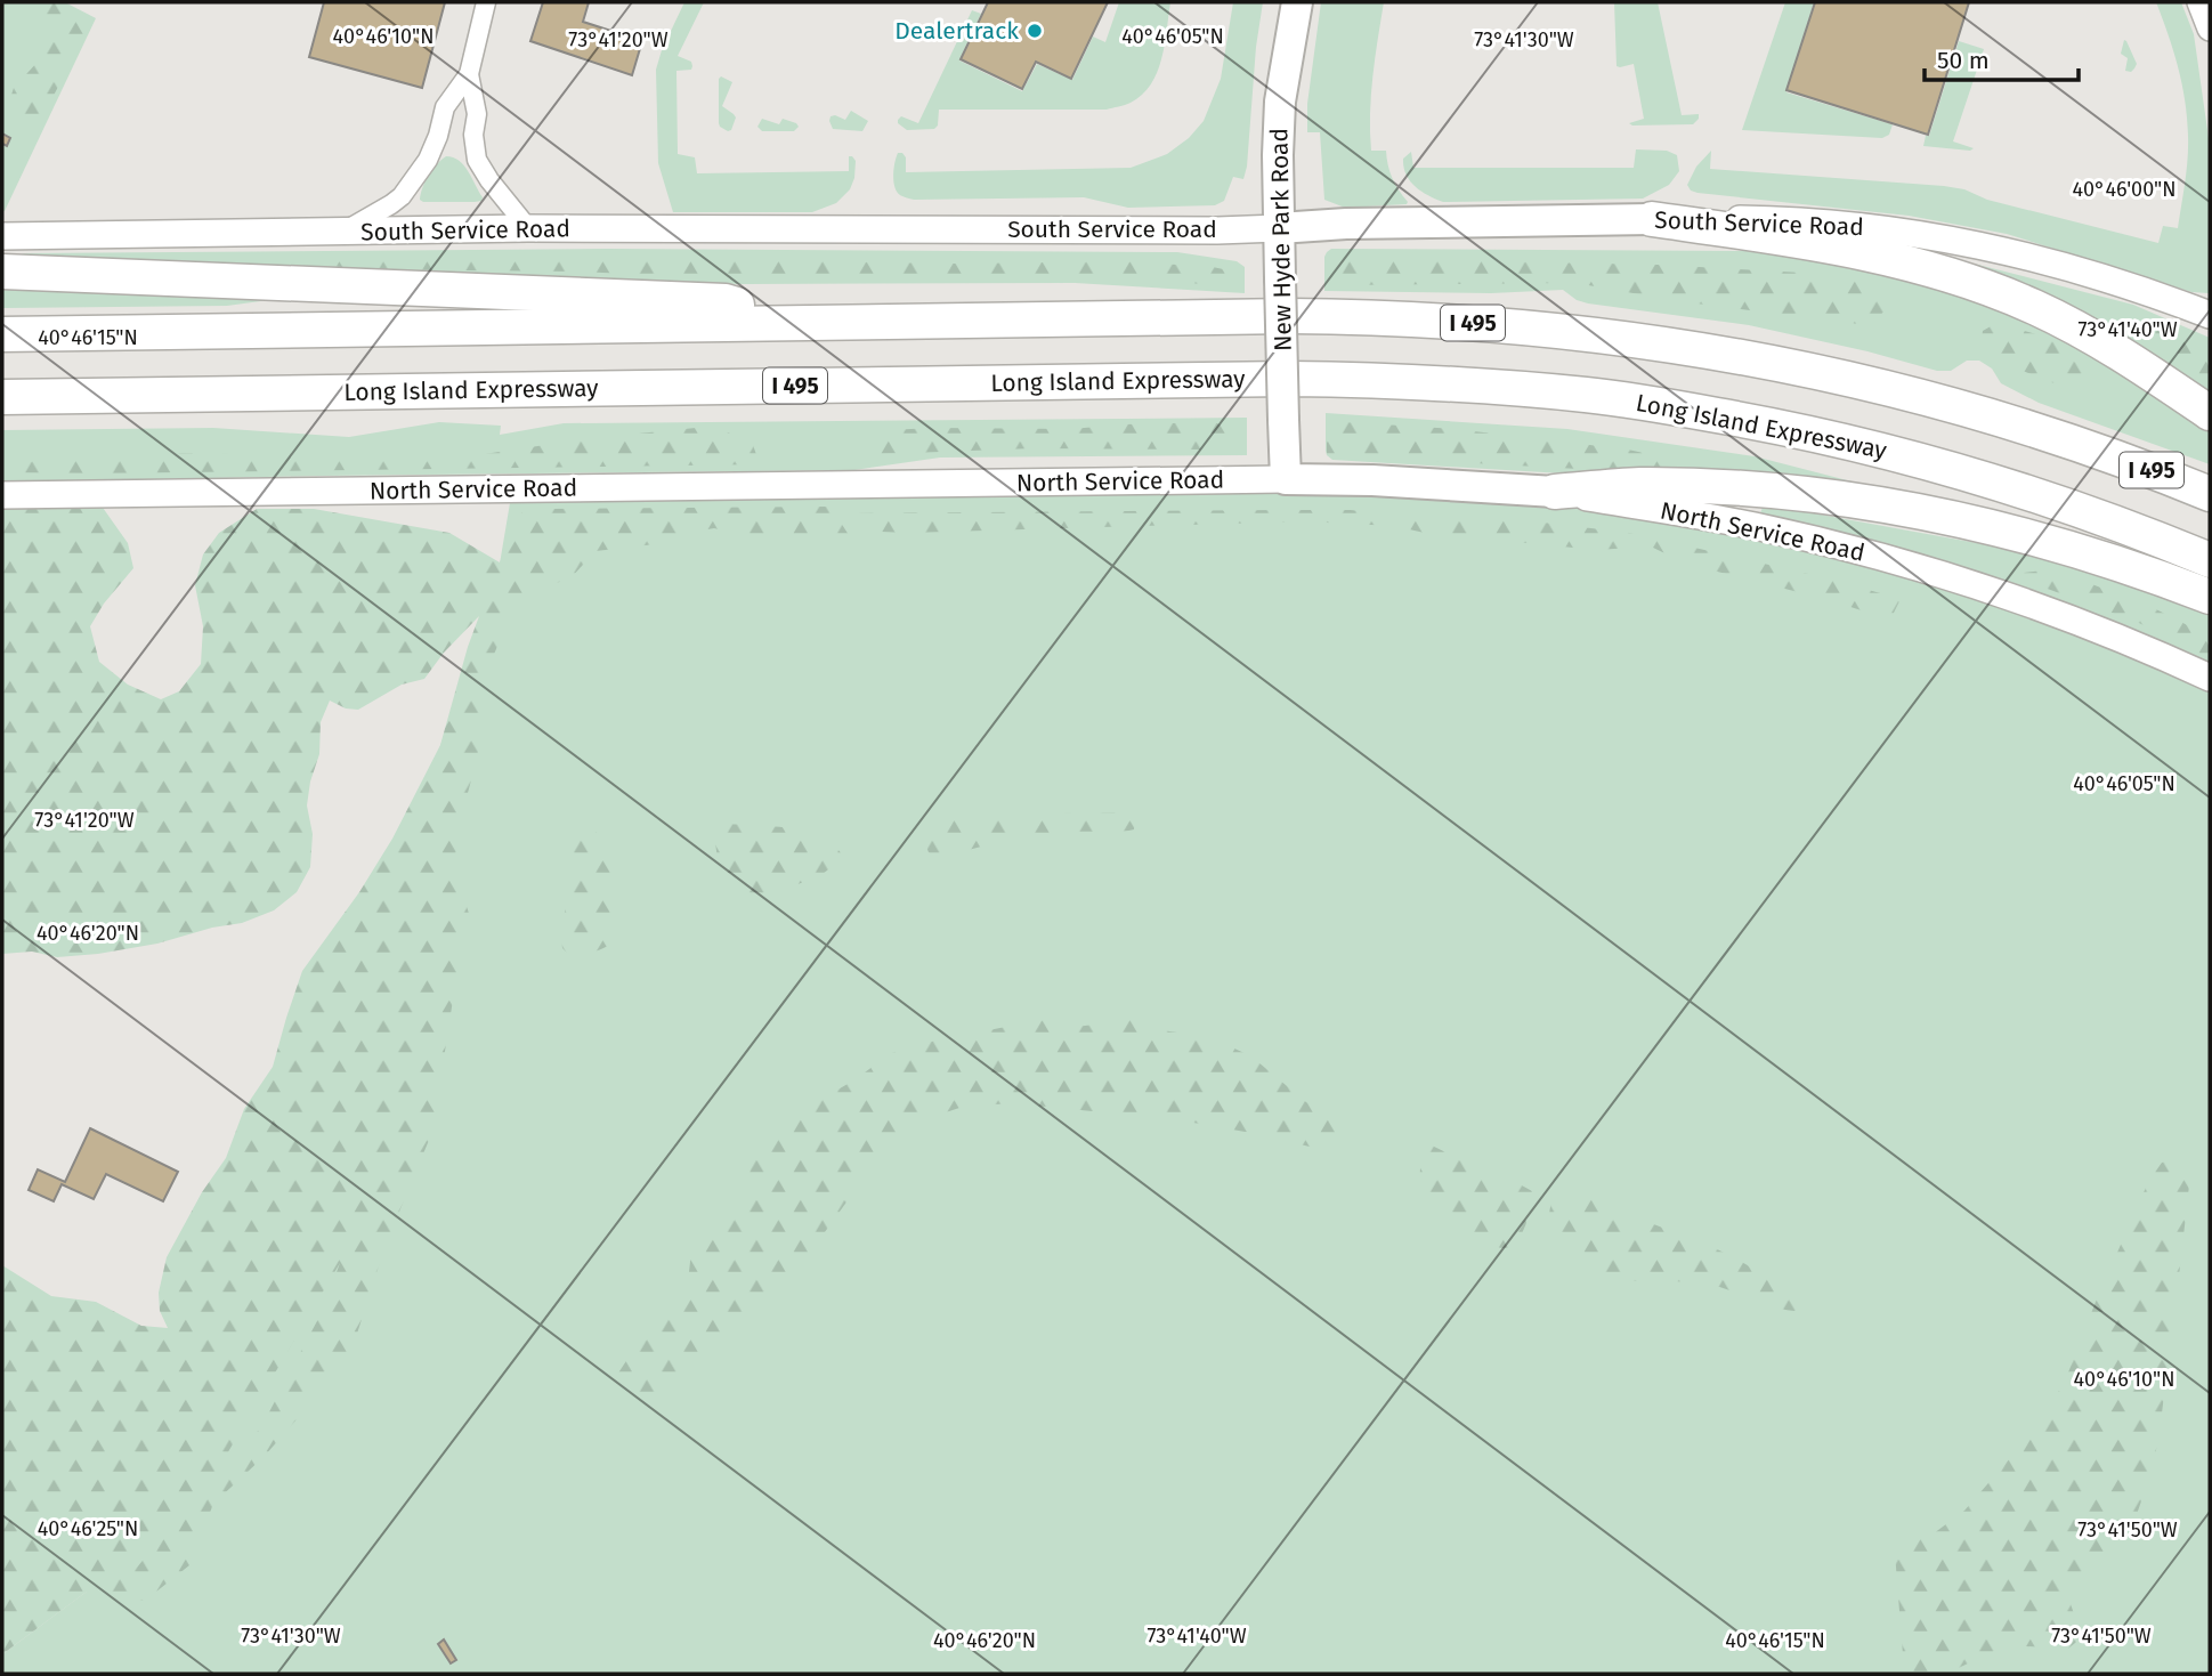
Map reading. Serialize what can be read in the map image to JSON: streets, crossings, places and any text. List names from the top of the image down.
{
  "streets": {
    "highway": ["I 495", "Long Island Expressway"],
    "main road": ["South Service Road", "New Hyde Park Road", "North Service Road"]
  },
  "crossings": [
    ["South Service Road", "New Hyde Park Road"],
    ["New Hyde Park Road", "North Service Road"]
  ],
  "places": ["Dealertrack"],
  "scale_bar": "50 m",
  "coordinates": [
    "40°46'10\"N",
    "40°46'05\"N",
    "73°41'20\"W",
    "73°41'30\"W",
    "40°46'00\"N",
    "73°41'40\"W",
    "40°46'15\"N",
    "40°46'20\"N",
    "40°46'25\"N",
    "73°41'50\"W"
  ]
}
